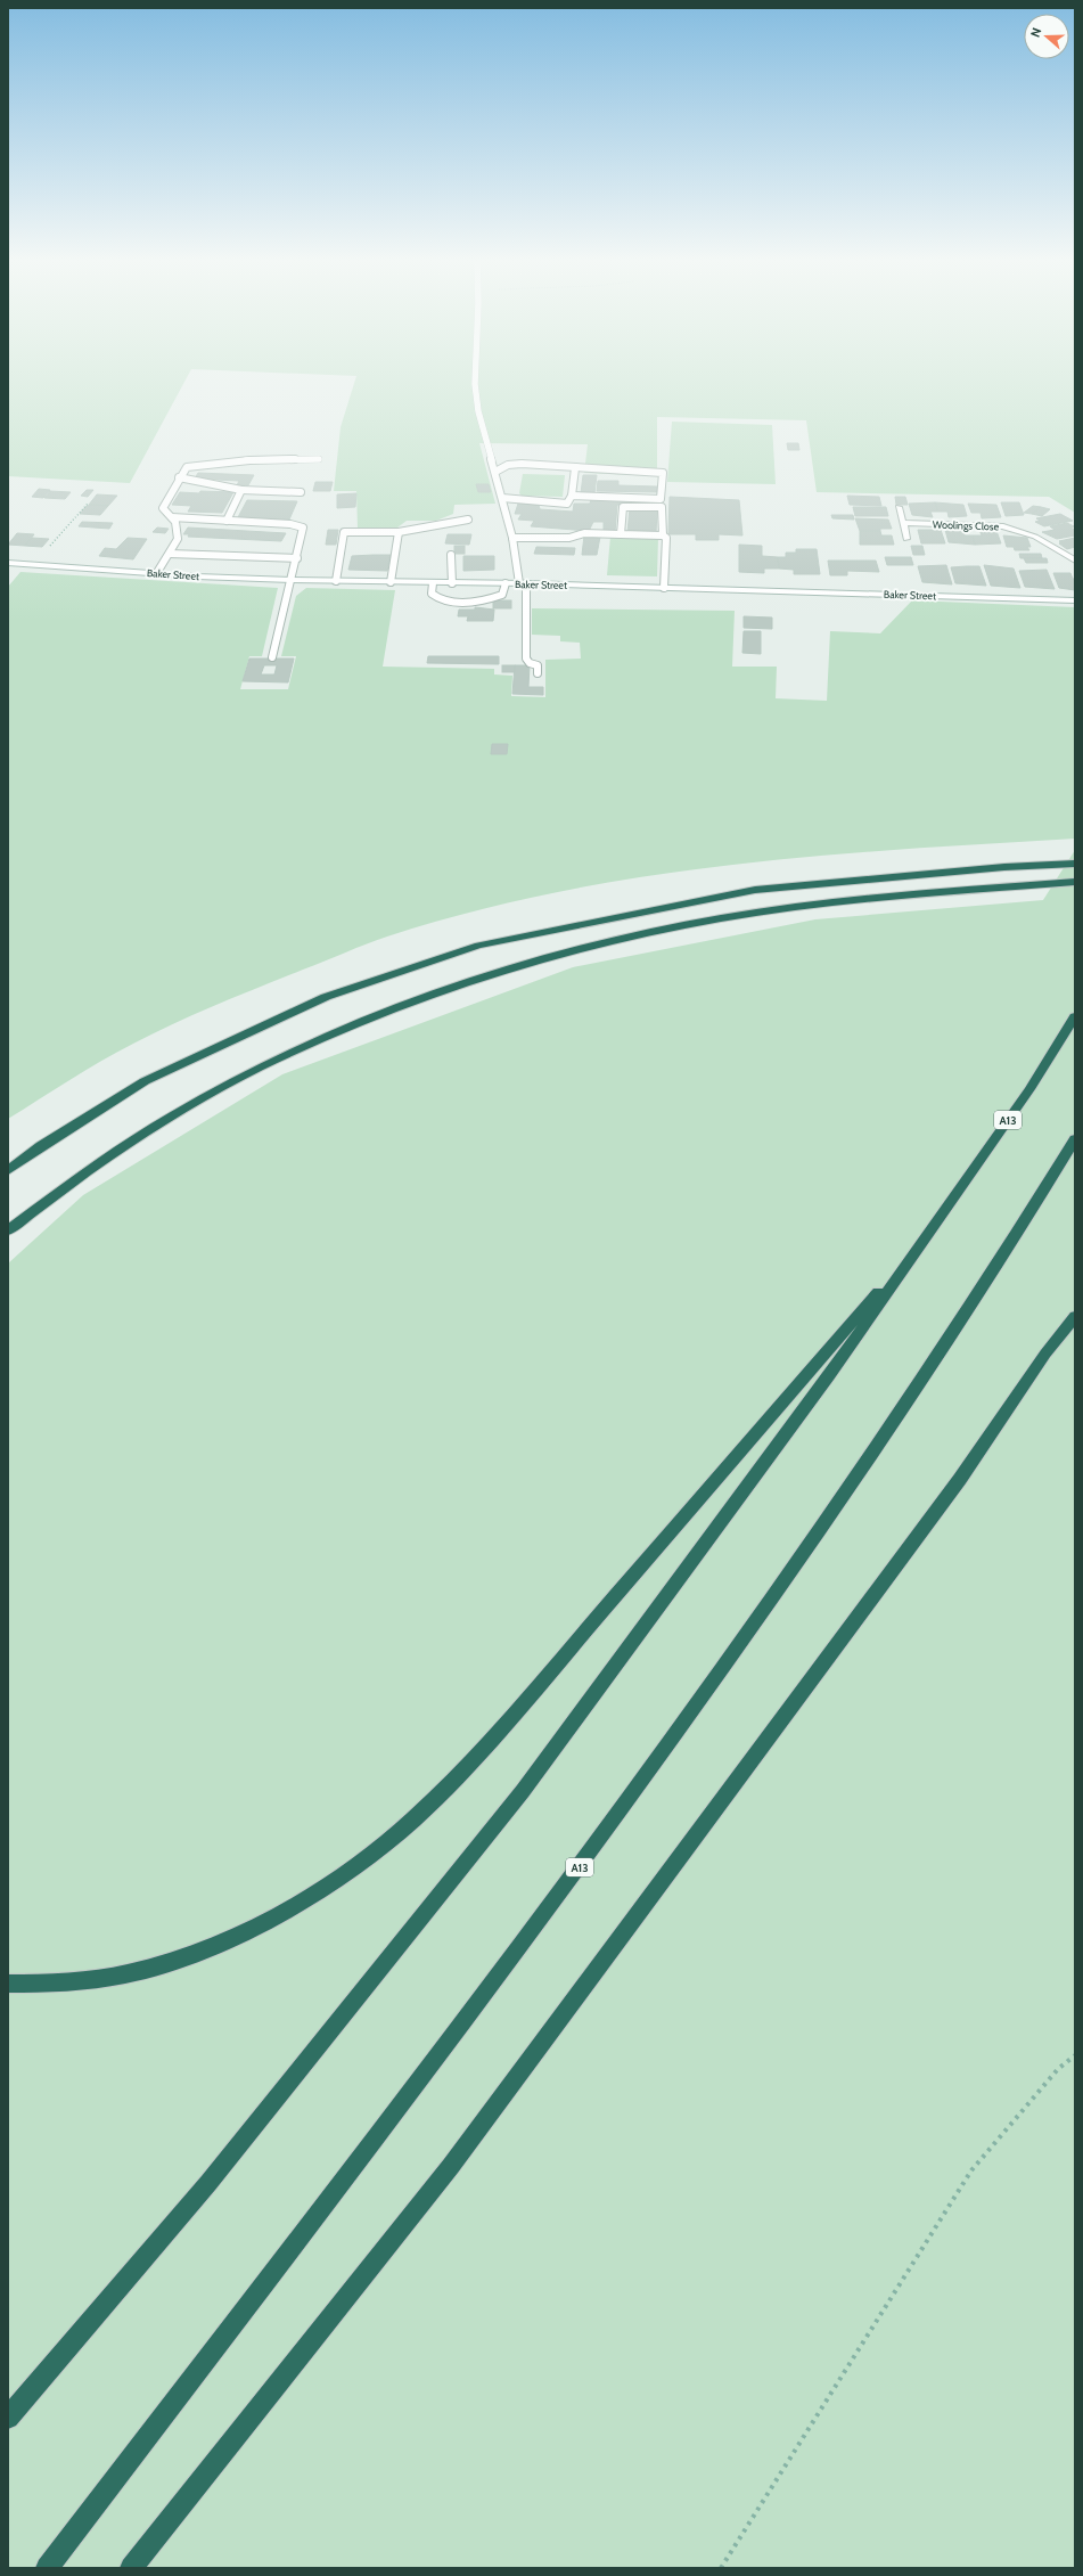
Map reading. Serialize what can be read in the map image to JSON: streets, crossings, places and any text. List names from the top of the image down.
{
  "streets": {
    "highway": ["A13"],
    "main road": ["Woolings Close", "Baker Street"]
  },
  "north": "left"
}
